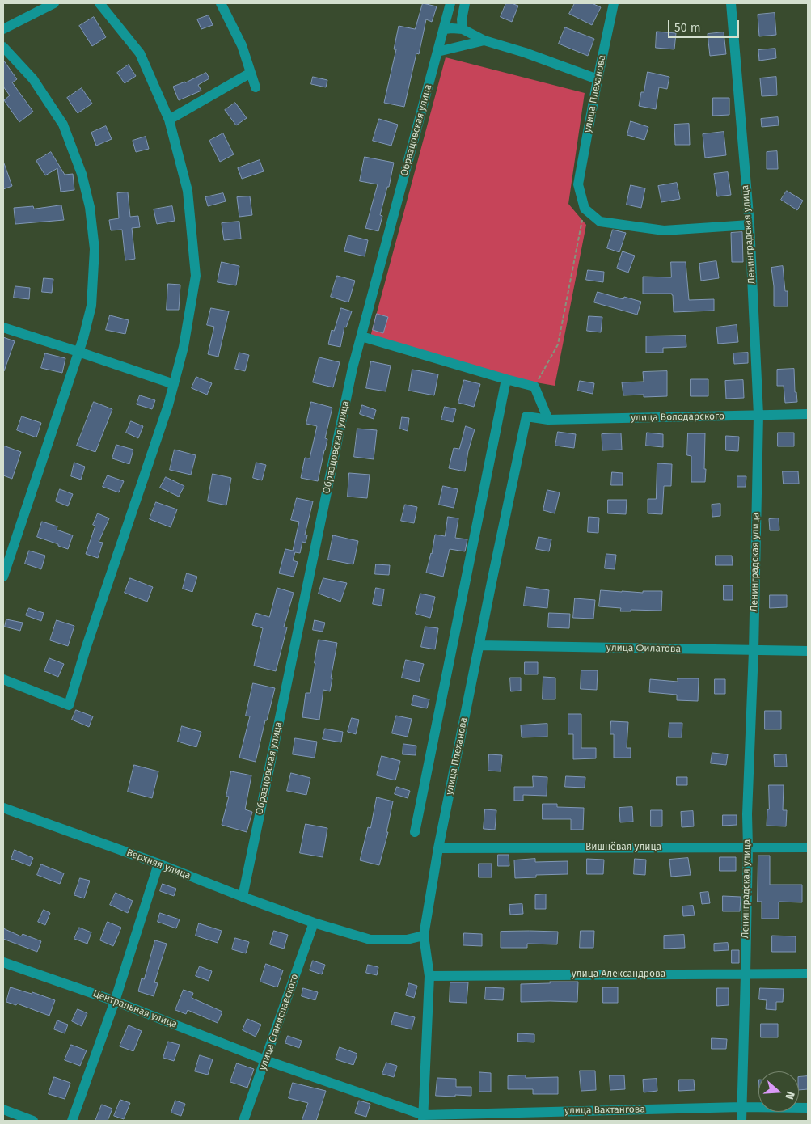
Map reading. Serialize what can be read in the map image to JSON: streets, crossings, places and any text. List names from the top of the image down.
{
  "streets": {
    "street": [
      "улица Плеханова",
      "Образцовская улица",
      "Ленинградская улица",
      "улица Володарского",
      "улица Филатова",
      "Вишнёвая улица",
      "Верхняя улица",
      "улица Александрова",
      "Центральная улица",
      "улица Станиславского",
      "улица Вахтангова"
    ]
  },
  "crossings": [
    ["улица Плеханова", "улица Володарского"],
    ["улица Плеханова", "улица Филатова"],
    ["улица Плеханова", "Вишнёвая улица"],
    ["улица Плеханова", "Верхняя улица"],
    ["улица Плеханова", "улица Александрова"],
    ["улица Плеханова", "улица Вахтангова"],
    ["Образцовская улица", "Верхняя улица"],
    ["Ленинградская улица", "улица Володарского"],
    ["Ленинградская улица", "улица Филатова"],
    ["Ленинградская улица", "Вишнёвая улица"],
    ["Ленинградская улица", "улица Александрова"],
    ["Ленинградская улица", "улица Вахтангова"],
    ["Верхняя улица", "улица Станиславского"],
    ["Центральная улица", "улица Станиславского"],
    ["Центральная улица", "улица Вахтангова"],
    ["улица Станиславского", "улица Вахтангова"]
  ],
  "scale_bar": "50 m",
  "north": "right"
}
